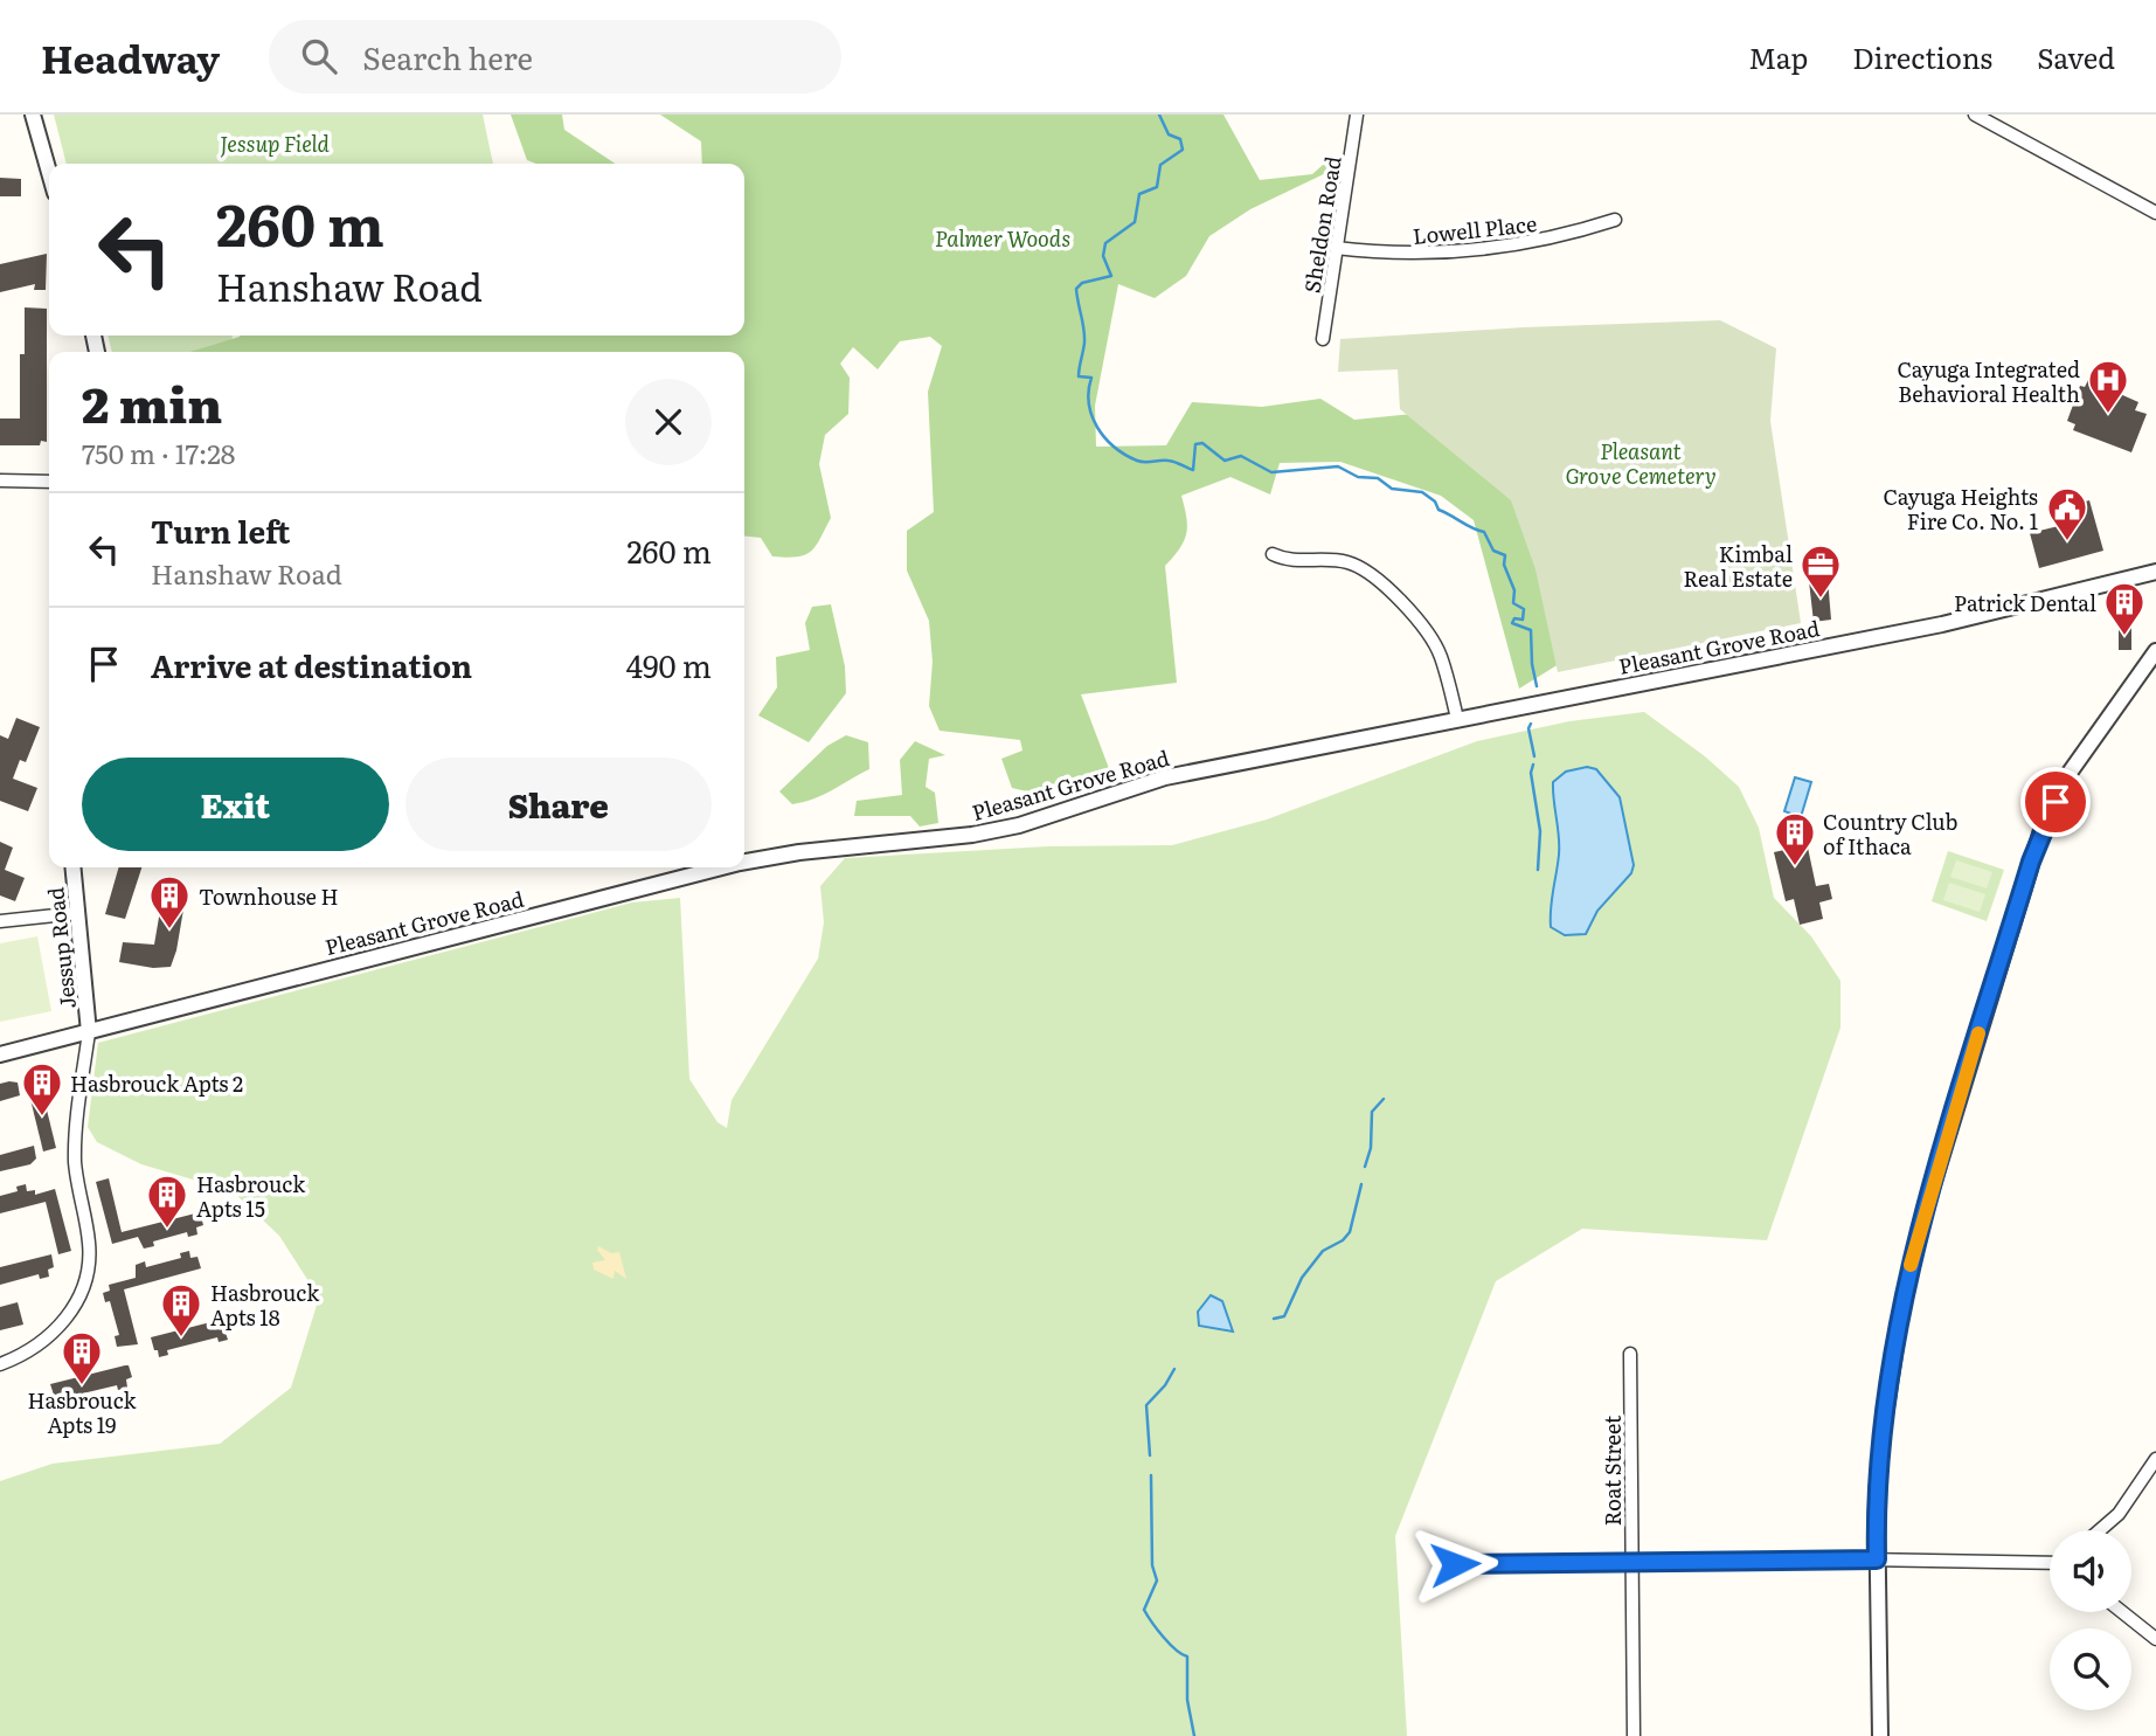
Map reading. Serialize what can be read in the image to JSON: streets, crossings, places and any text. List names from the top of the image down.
{
  "streets": {
    "street": [
      "Sheldon Road",
      "Lowell Place",
      "Pleasant Grove Road",
      "Jessup Road",
      "Roat Street"
    ]
  },
  "crossings": [
    ["Sheldon Road", "Lowell Place"],
    ["Pleasant Grove Road", "Jessup Road"]
  ],
  "parks": ["Jessup Field", "Palmer Woods", "Pleasant Grove Cemetery"],
  "places": {
    "hospital": ["Cayuga Integrated Behavioral Health"],
    "public building": ["Cayuga Heights Fire Co. No. 1"],
    "office": ["Kimbal Real Estate"],
    "building": [
      "Patrick Dental",
      "Country Club of Ithaca",
      "Townhouse H",
      "Hasbrouck Apts 2",
      "Hasbrouck Apts 15",
      "Hasbrouck Apts 18",
      "Hasbrouck Apts 19"
    ]
  },
  "page": {
    "header": "Headway",
    "search": "Search here",
    "nav": ["Map", "Directions", "Saved"],
    "turn": ["260 m", "Hanshaw Road"],
    "heading": ["2 min", "750 m · 17:28"],
    "list": [
      {
        "name": "Turn left",
        "note": "Hanshaw Road",
        "value": "260 m"
      },
      {
        "name": "Arrive at destination",
        "value": "490 m"
      }
    ],
    "buttons": ["Exit", "Share"]
  }
}
